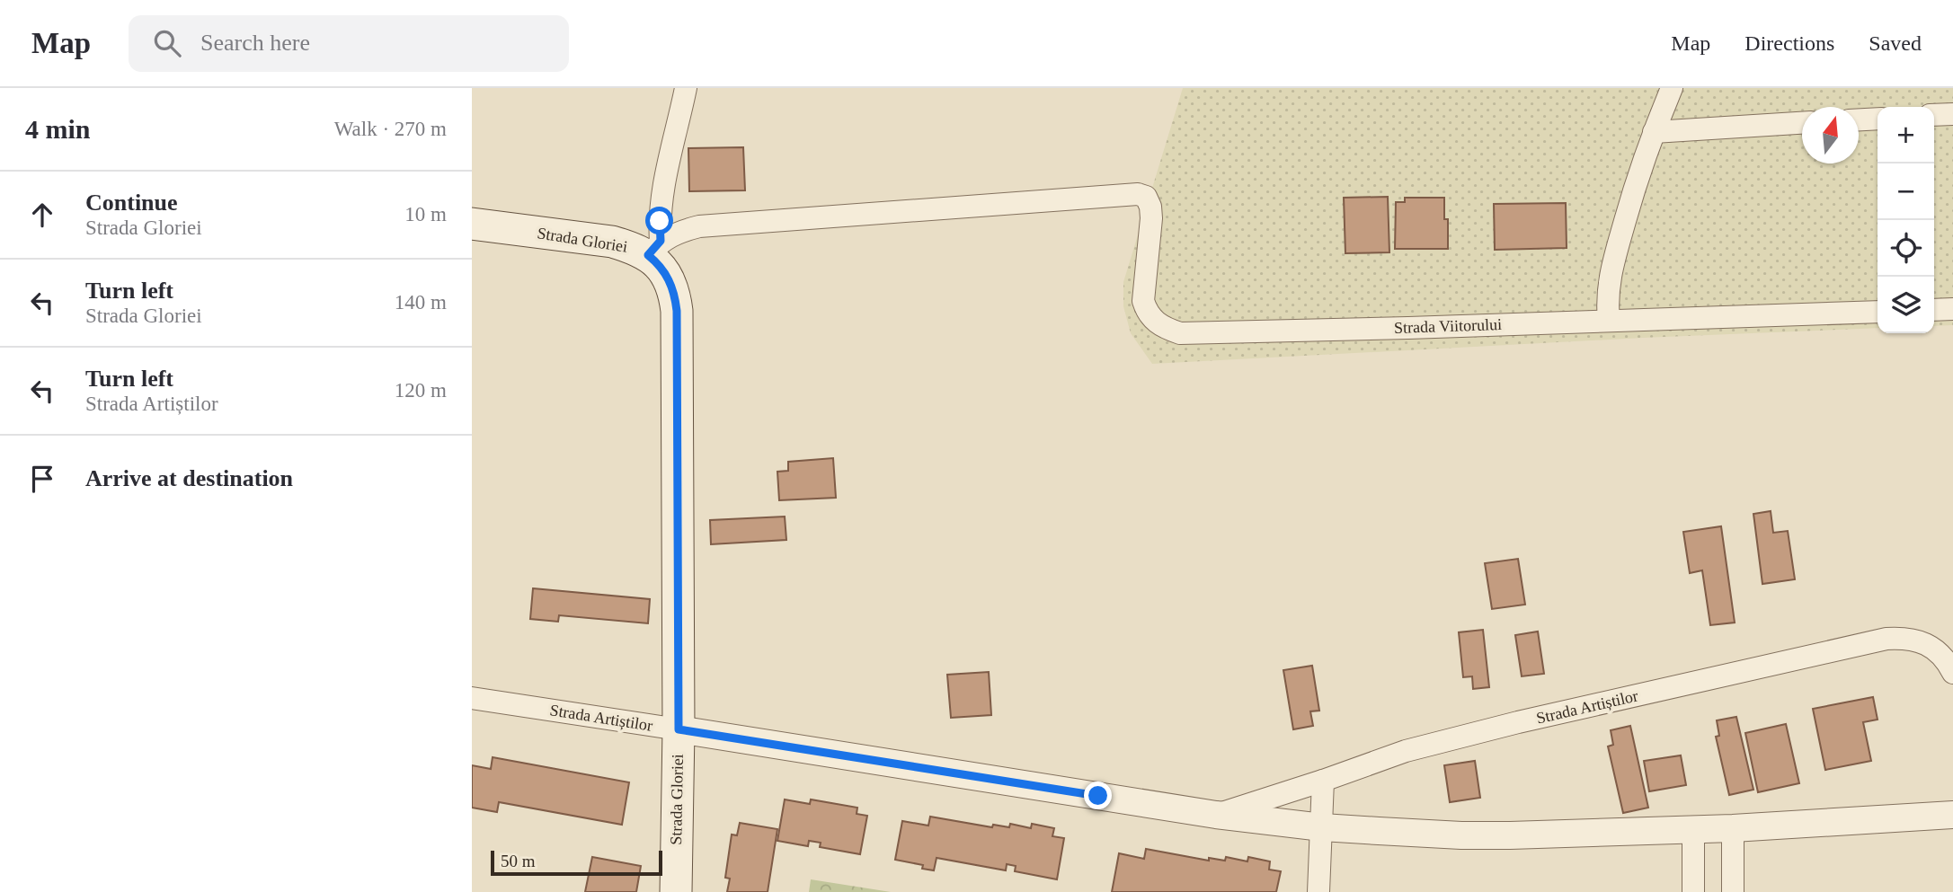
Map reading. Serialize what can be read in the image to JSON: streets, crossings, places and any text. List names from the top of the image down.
{
  "streets": {
    "main road": ["Strada Gloriei"],
    "street": ["Strada Viitorului", "Strada Artiștilor"]
  },
  "crossings": [
    ["Strada Gloriei", "Strada Viitorului"],
    ["Strada Gloriei", "Strada Artiștilor"]
  ],
  "scale_bar": "50 m",
  "north": "top",
  "page": {
    "header": "Map",
    "search": "Search here",
    "nav": ["Map", "Directions", "Saved"],
    "heading": ["4 min", "Walk · 270 m"],
    "map_buttons": ["+", "−"],
    "list": [
      ["Continue", "Strada Gloriei", "10 m"],
      ["Turn left", "Strada Gloriei", "140 m"],
      ["Turn left", "Strada Artiștilor", "120 m"],
      "Arrive at destination"
    ],
    "scale": "50 m"
  }
}
